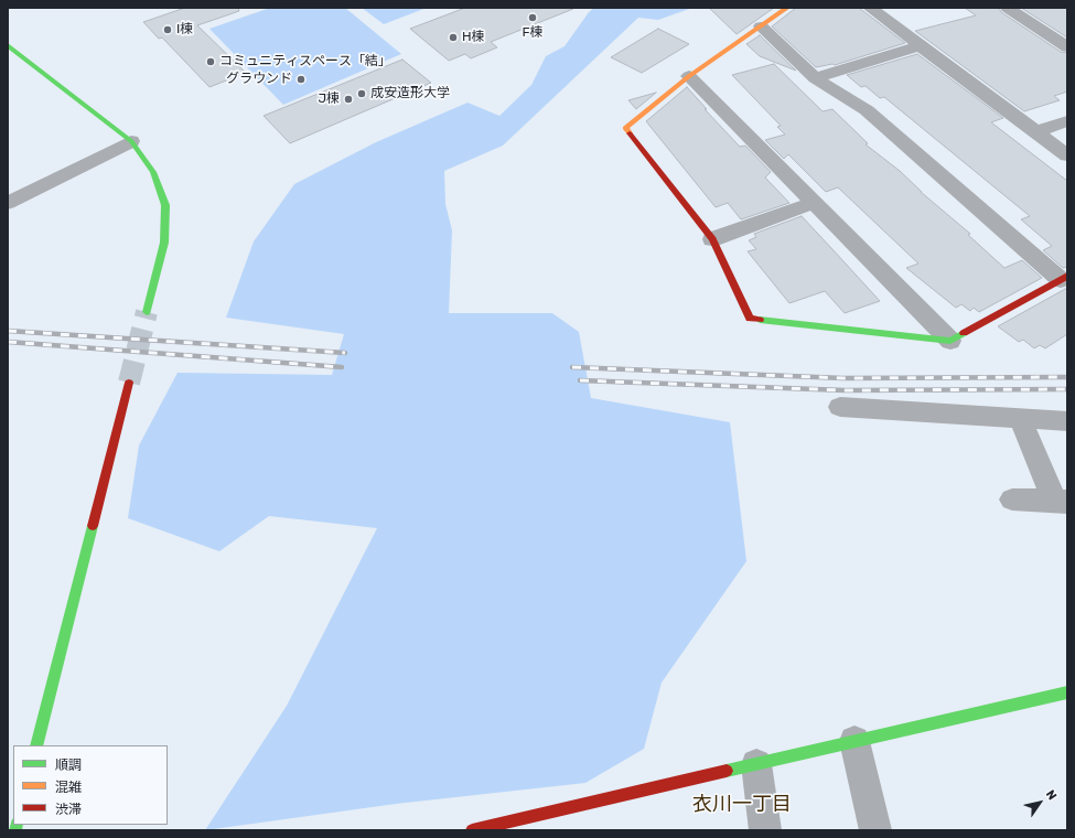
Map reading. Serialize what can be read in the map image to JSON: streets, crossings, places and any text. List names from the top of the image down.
{
  "districts": ["衣川一丁目"],
  "places": [
    "F棟",
    "I棟",
    "H棟",
    "コミュニティスペース「結」",
    "グラウンド",
    "成安造形大学",
    "J棟"
  ],
  "legend": ["順調", "混雑", "渋滞"],
  "north": "top right"
}
